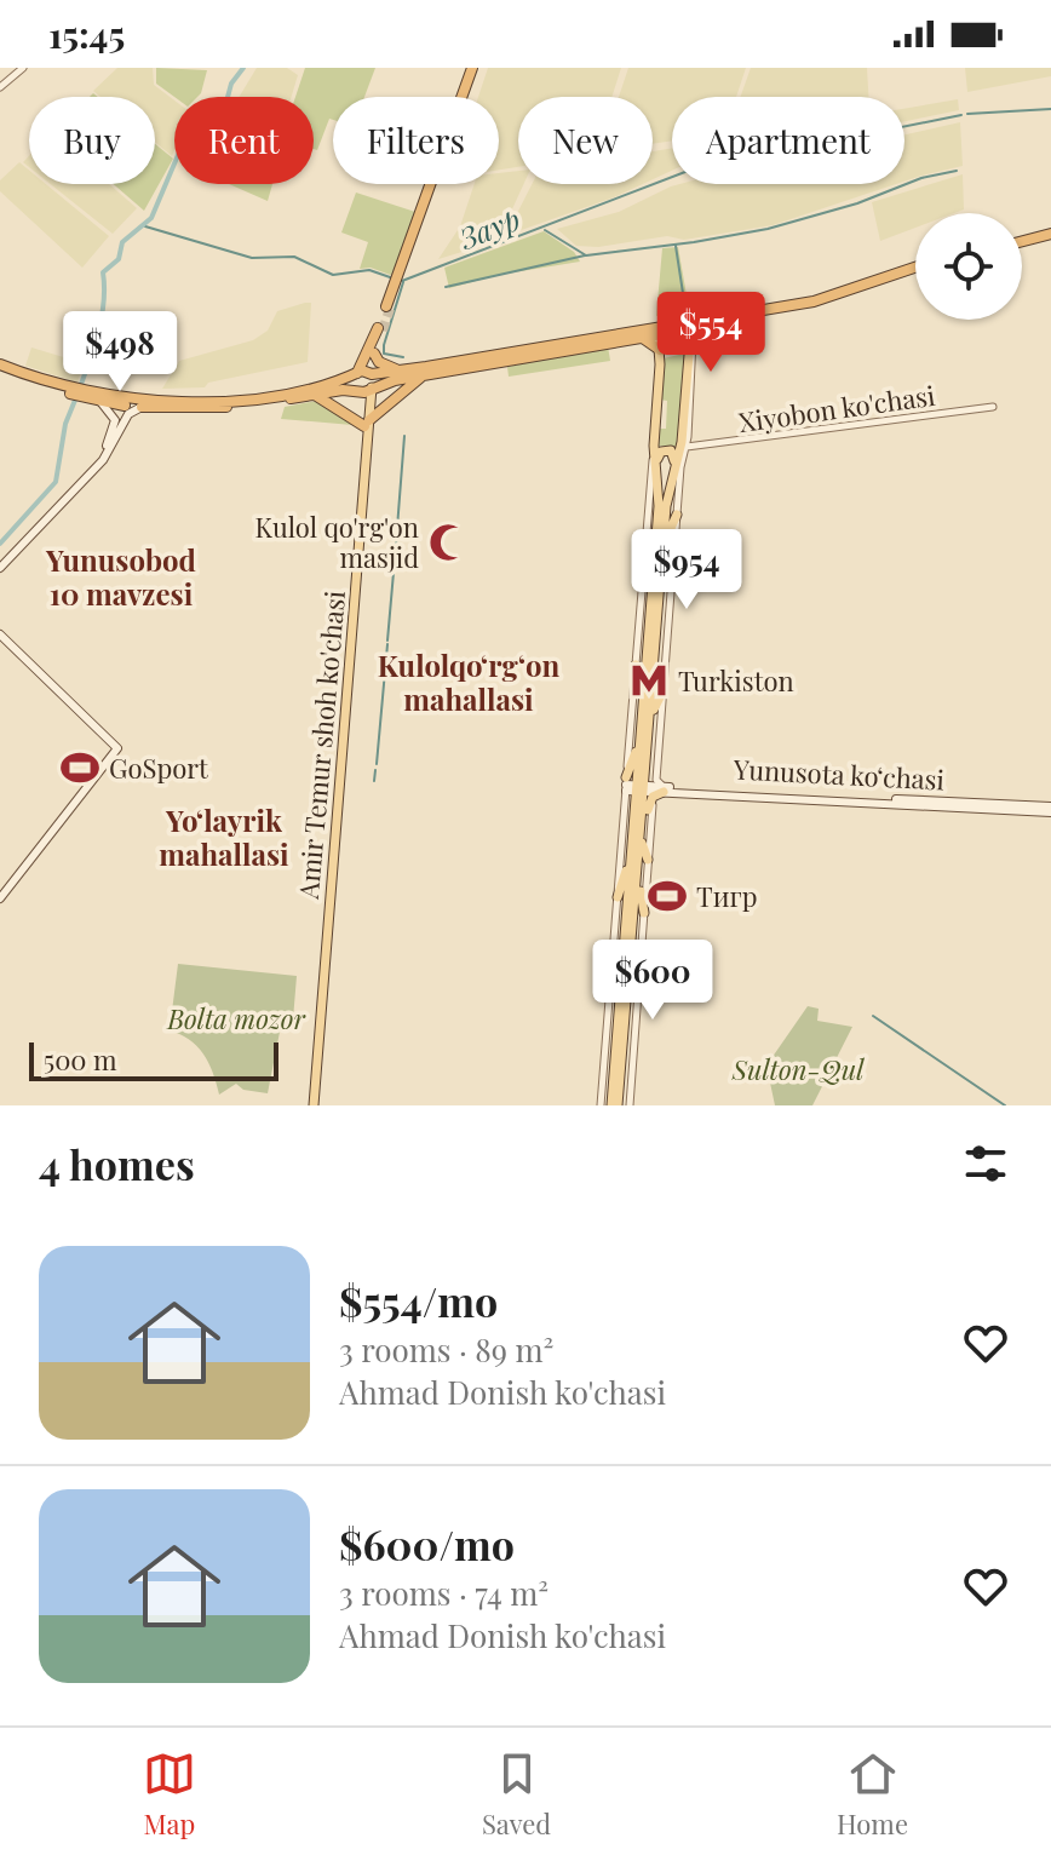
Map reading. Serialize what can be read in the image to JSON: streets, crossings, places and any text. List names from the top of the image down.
{
  "streets": {
    "main road": ["Amir Temur shoh ko'chasi", "Yunusota koʻchasi"],
    "street": ["Xiyobon ko'chasi"]
  },
  "districts": ["Yunusobod 10 mavzesi", "Kulolqoʻrgʻon mahallasi", "Yoʻlayrik mahallasi"],
  "water": ["Заур"],
  "parks": ["Bolta mozor", "Sulton-Qul"],
  "places": {
    "mosque": ["Kulol qo'rg'on masjid"],
    "metro station": ["Turkiston"],
    "sports": ["GoSport", "Тигр"]
  },
  "scale_bar": "500 m",
  "page": {
    "status": "15:45",
    "chip": [
      "Buy",
      "Rent",
      "Filters",
      "New",
      "Apartment"
    ],
    "price": [
      "$554",
      "$498",
      "$954",
      "$600"
    ],
    "scale": "500 m",
    "heading": "4 homes",
    "list": [
      {
        "name": "$554/mo",
        "note": "3 rooms · 89 m² · Ahmad Donish ko'chasi"
      },
      {
        "name": "$600/mo",
        "note": "3 rooms · 74 m² · Ahmad Donish ko'chasi"
      }
    ],
    "tabs": ["Map", "Saved", "Home"]
  }
}
